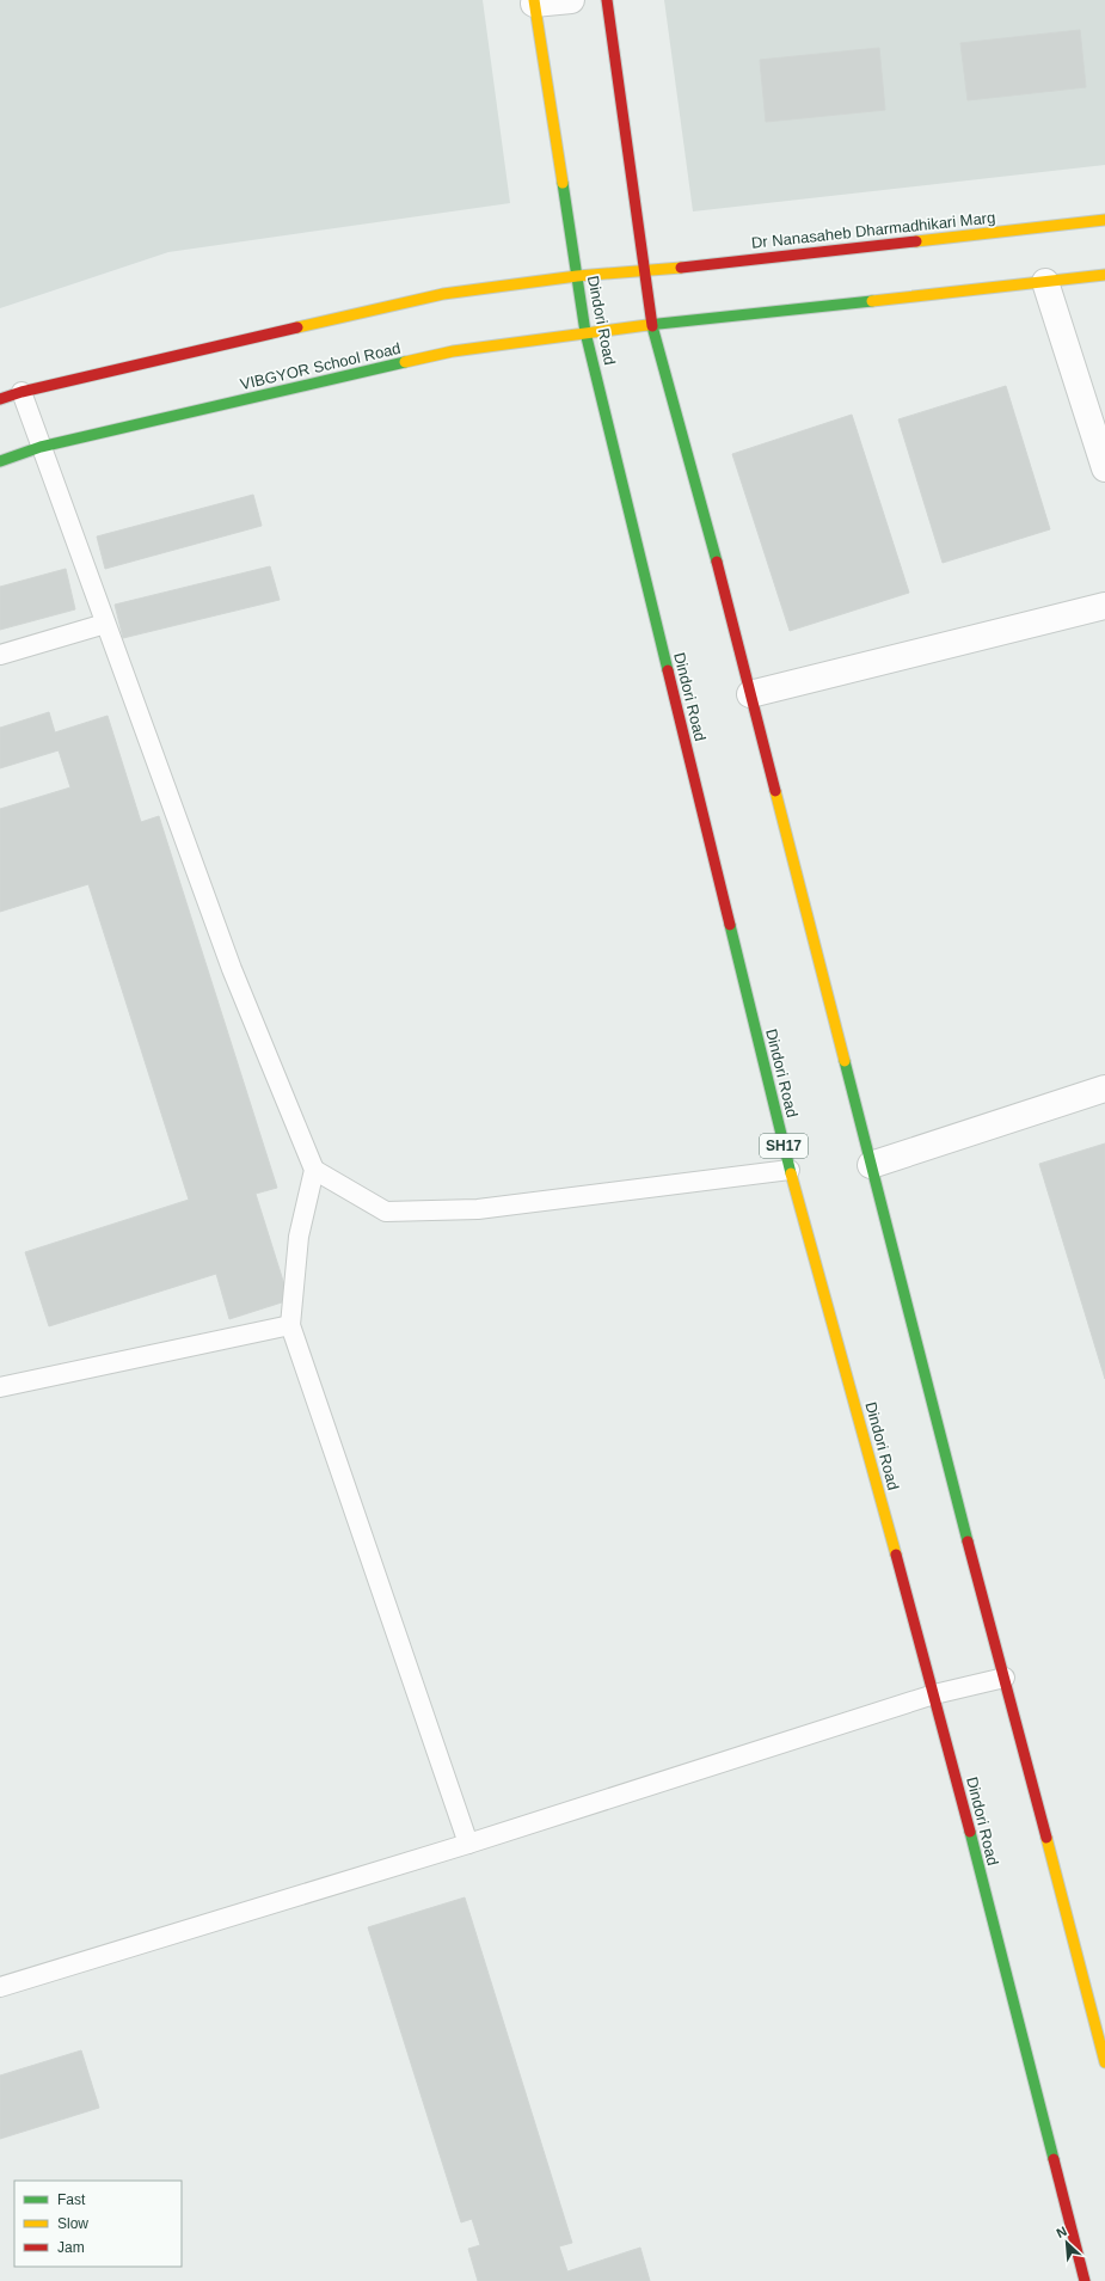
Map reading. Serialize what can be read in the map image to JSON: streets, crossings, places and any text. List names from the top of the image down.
{
  "streets": {
    "main road": [
      "Dr Nanasaheb Dharmadhikari Marg",
      "Dindori Road",
      "VIBGYOR School Road",
      "SH17"
    ]
  },
  "crossings": [
    ["Dindori Road", "VIBGYOR School Road"]
  ],
  "legend": ["Fast", "Slow", "Jam"],
  "north": "top left"
}
